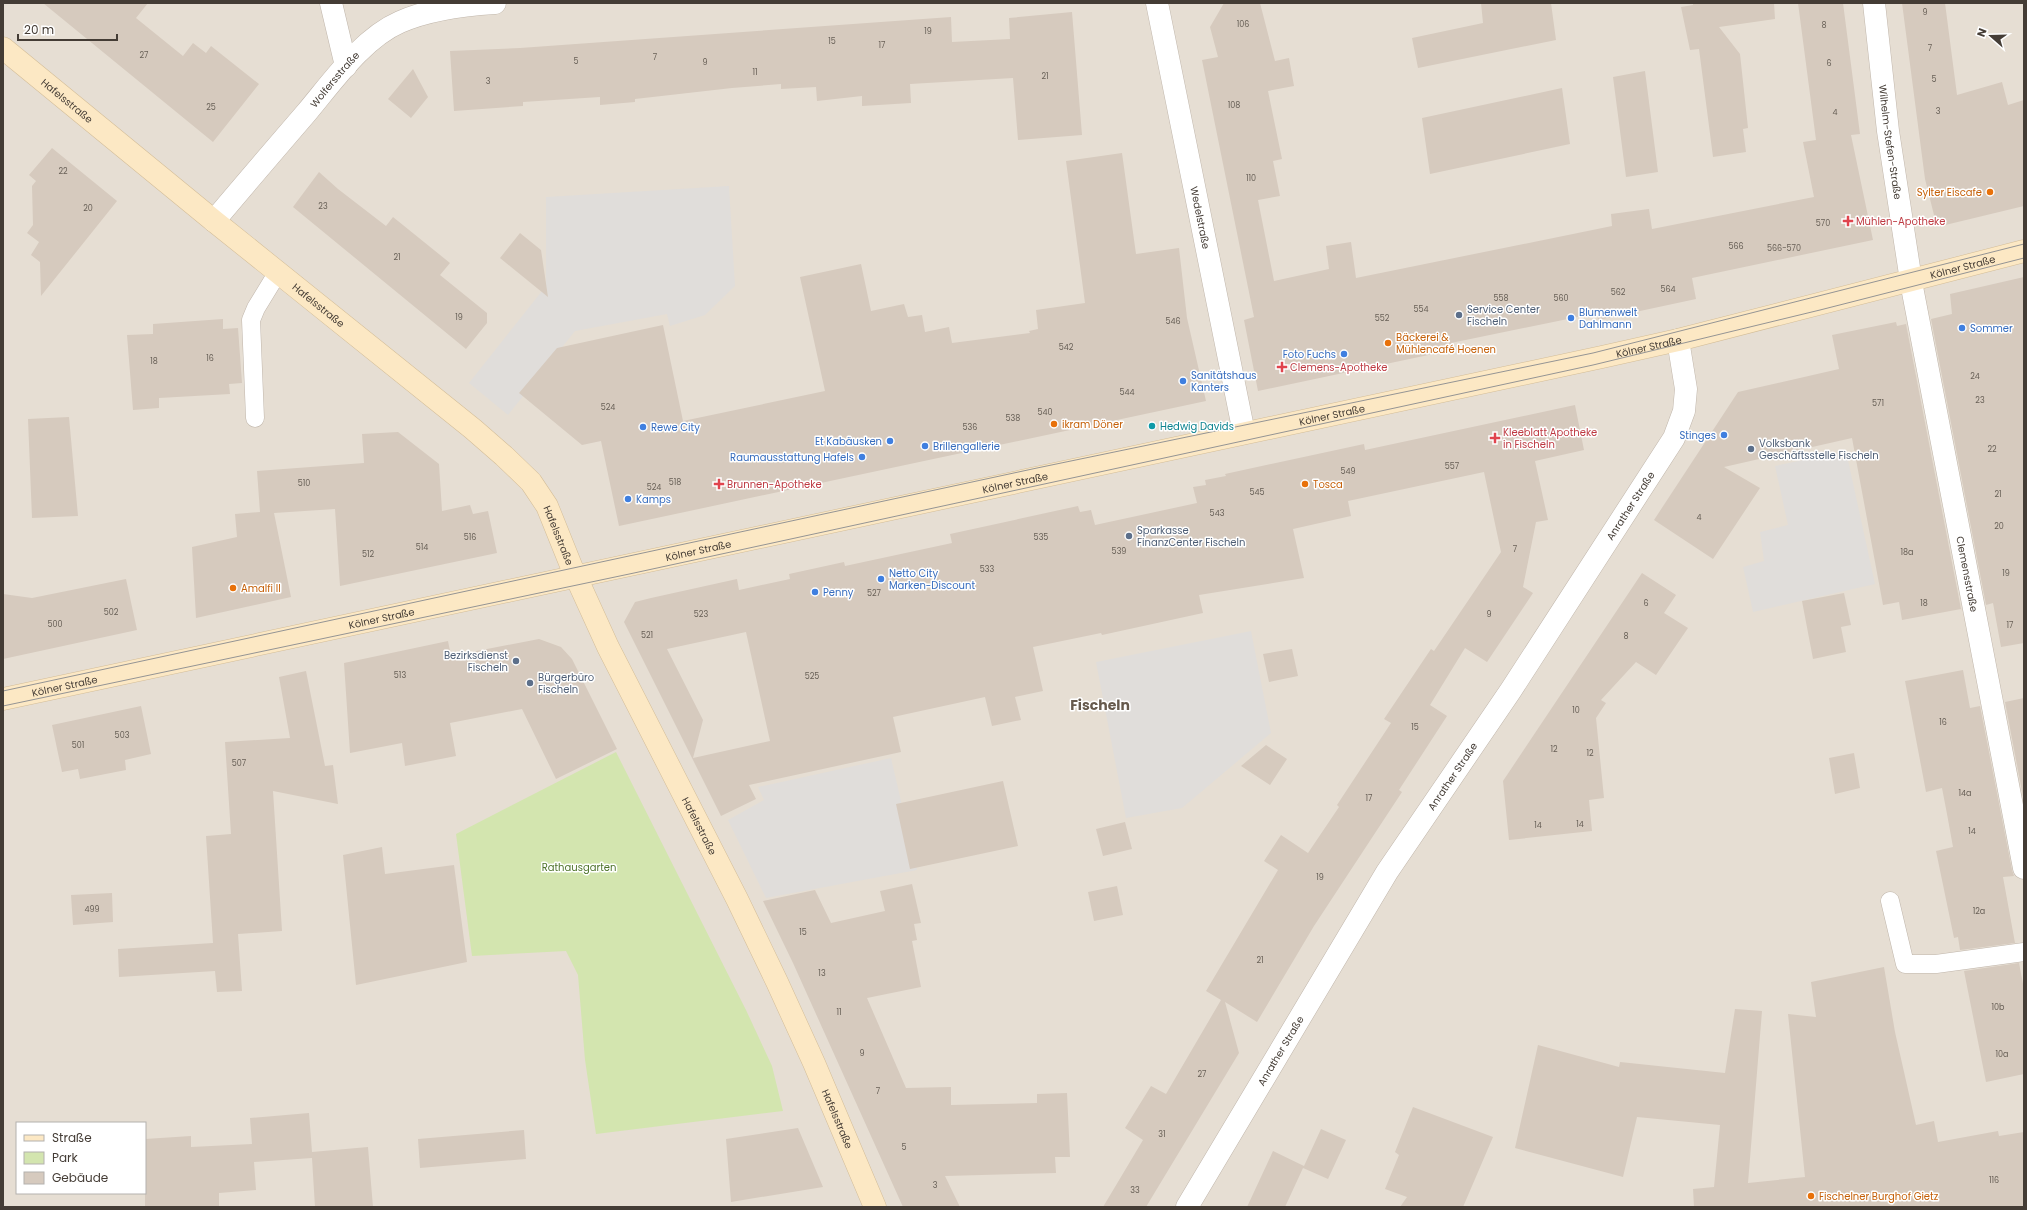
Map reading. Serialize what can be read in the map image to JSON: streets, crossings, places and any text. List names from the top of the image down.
{
  "streets": {
    "main road": ["Hafelsstraße", "Kölner Straße"],
    "street": [
      "Wolfersstraße",
      "Wilhelm-Stefen-Straße",
      "Wedelstraße",
      "Anrather Straße",
      "Clemensstraße"
    ]
  },
  "crossings": [
    ["Wolfersstraße", "Hafelsstraße"],
    ["Hafelsstraße", "Kölner Straße"],
    ["Wilhelm-Stefen-Straße", "Kölner Straße"],
    ["Wilhelm-Stefen-Straße", "Clemensstraße"],
    ["Wedelstraße", "Kölner Straße"],
    ["Kölner Straße", "Anrather Straße"],
    ["Kölner Straße", "Clemensstraße"]
  ],
  "districts": ["Fischeln"],
  "parks": ["Rathausgarten"],
  "places": {
    "other": [
      "Sylter Eiscafe",
      "Service Center Fischeln",
      "Blumenwelt Dahlmann",
      "Sommer",
      "Bäckerei & Mühlencafé Hoenen",
      "Foto Fuchs",
      "Sanitätshaus Kanters",
      "ikram Döner",
      "Hedwig Davids",
      "Rewe City",
      "Stinges",
      "Et Kabäusken",
      "Brillengallerie",
      "Volksbank Geschäftsstelle Fischeln",
      "Raumausstattung Hafels",
      "Tosca",
      "Kamps",
      "Sparkasse FinanzCenter Fischeln",
      "Netto City Marken-Discount",
      "Amalfi II",
      "Penny",
      "Bezirksdienst Fischeln",
      "Bürgerbüro Fischeln",
      "Fischelner Burghof Gietz"
    ],
    "health": [
      "Mühlen-Apotheke",
      "Clemens-Apotheke",
      "Kleeblatt Apotheke in Fischeln",
      "Brunnen-Apotheke"
    ]
  },
  "house_numbers": [
    "9",
    "106",
    "8",
    "19",
    "15",
    "17",
    "7",
    "27",
    "7",
    "5",
    "9",
    "6",
    "11",
    "21",
    "5",
    "3",
    "108",
    "25",
    "3",
    "4",
    "22",
    "110",
    "23",
    "20",
    "570",
    "566",
    "566-570",
    "21",
    "564",
    "562",
    "558",
    "560",
    "554",
    "19",
    "552",
    "546",
    "542",
    "16",
    "18",
    "24",
    "544",
    "23",
    "571",
    "524",
    "540",
    "538",
    "536",
    "22",
    "557",
    "549",
    "518",
    "510",
    "524",
    "545",
    "21",
    "543",
    "4",
    "20",
    "516",
    "535",
    "514",
    "7",
    "539",
    "18a",
    "512",
    "533",
    "19",
    "527",
    "6",
    "18",
    "502",
    "523",
    "9",
    "500",
    "17",
    "521",
    "8",
    "513",
    "525",
    "10",
    "16",
    "15",
    "503",
    "501",
    "12",
    "12",
    "507",
    "14a",
    "17",
    "14",
    "14",
    "14",
    "19",
    "499",
    "12a",
    "15",
    "21",
    "13",
    "10b",
    "11",
    "9",
    "10a",
    "27",
    "7",
    "31",
    "5",
    "116",
    "3",
    "33"
  ],
  "legend": ["Straße", "Park", "Gebäude"],
  "scale_bar": "20 m",
  "north": "left"
}
